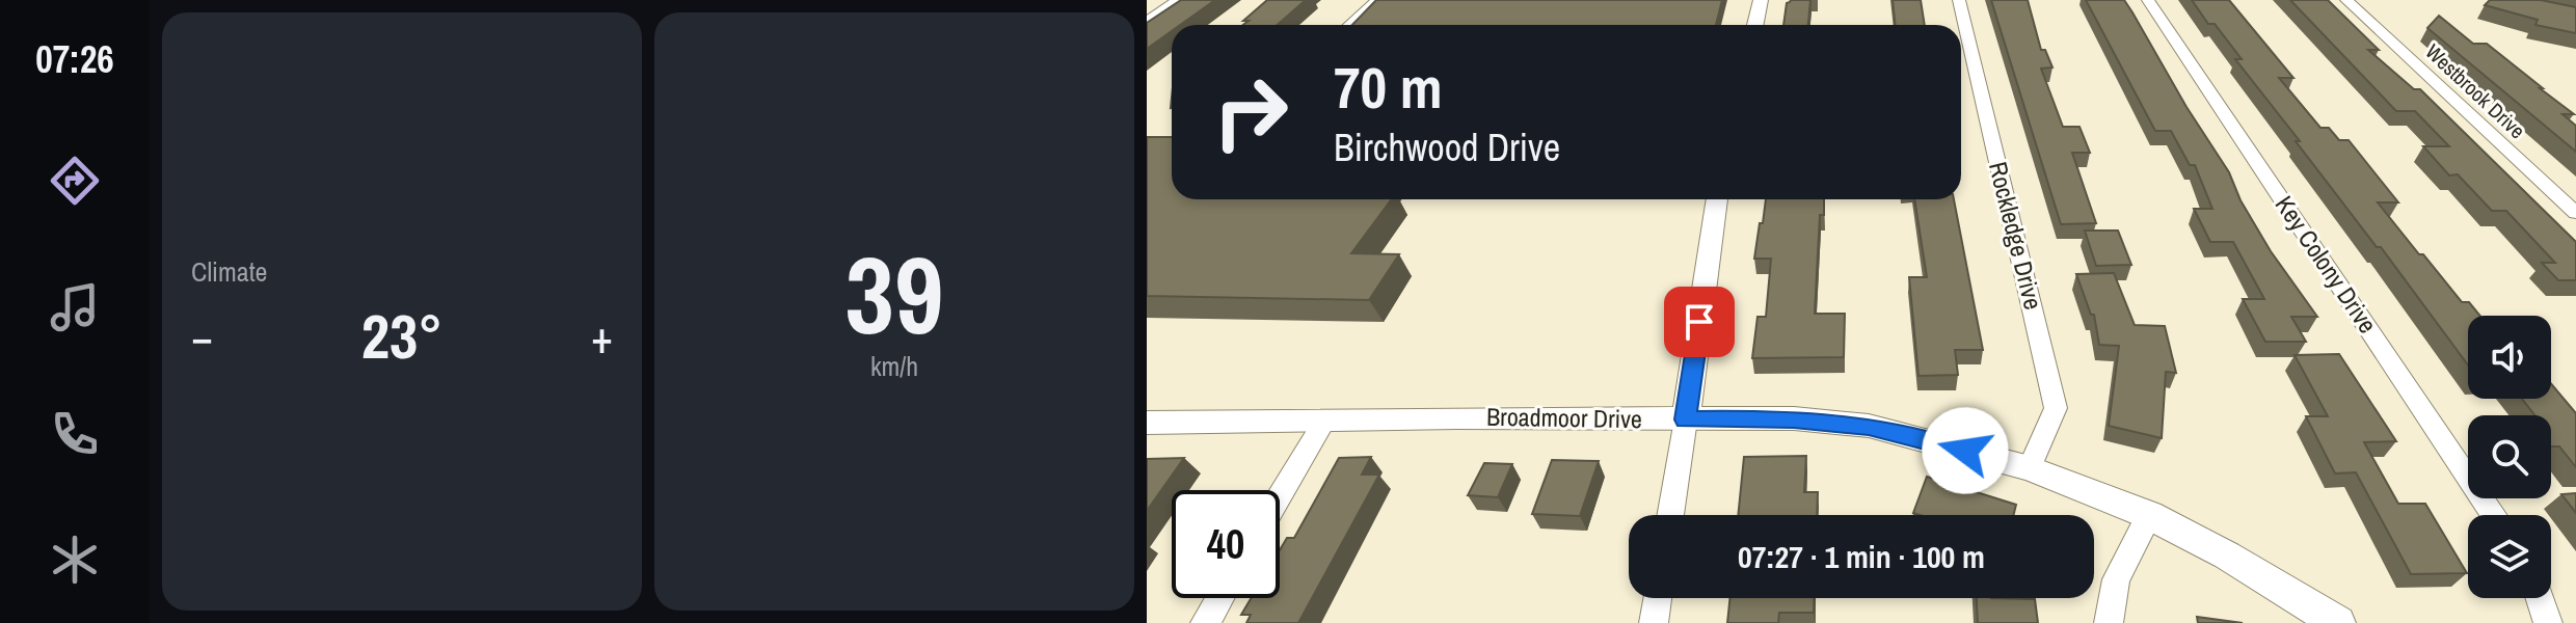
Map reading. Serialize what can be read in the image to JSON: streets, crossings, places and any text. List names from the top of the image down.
{
  "streets": {
    "street": [
      "Westbrook Drive",
      "Rockledge Drive",
      "Key Colony Drive",
      "Broadmoor Drive"
    ]
  },
  "crossings": [
    ["Rockledge Drive", "Broadmoor Drive"]
  ],
  "page": {
    "tabs": "07:26",
    "tile": [
      "Climate",
      ["39", "km/h"]
    ],
    "turn": ["70 m", "Birchwood Drive"],
    "heat": ["−", "23°", "+"],
    "limit": "40",
    "trip": "07:27 · 1 min · 100 m"
  }
}
